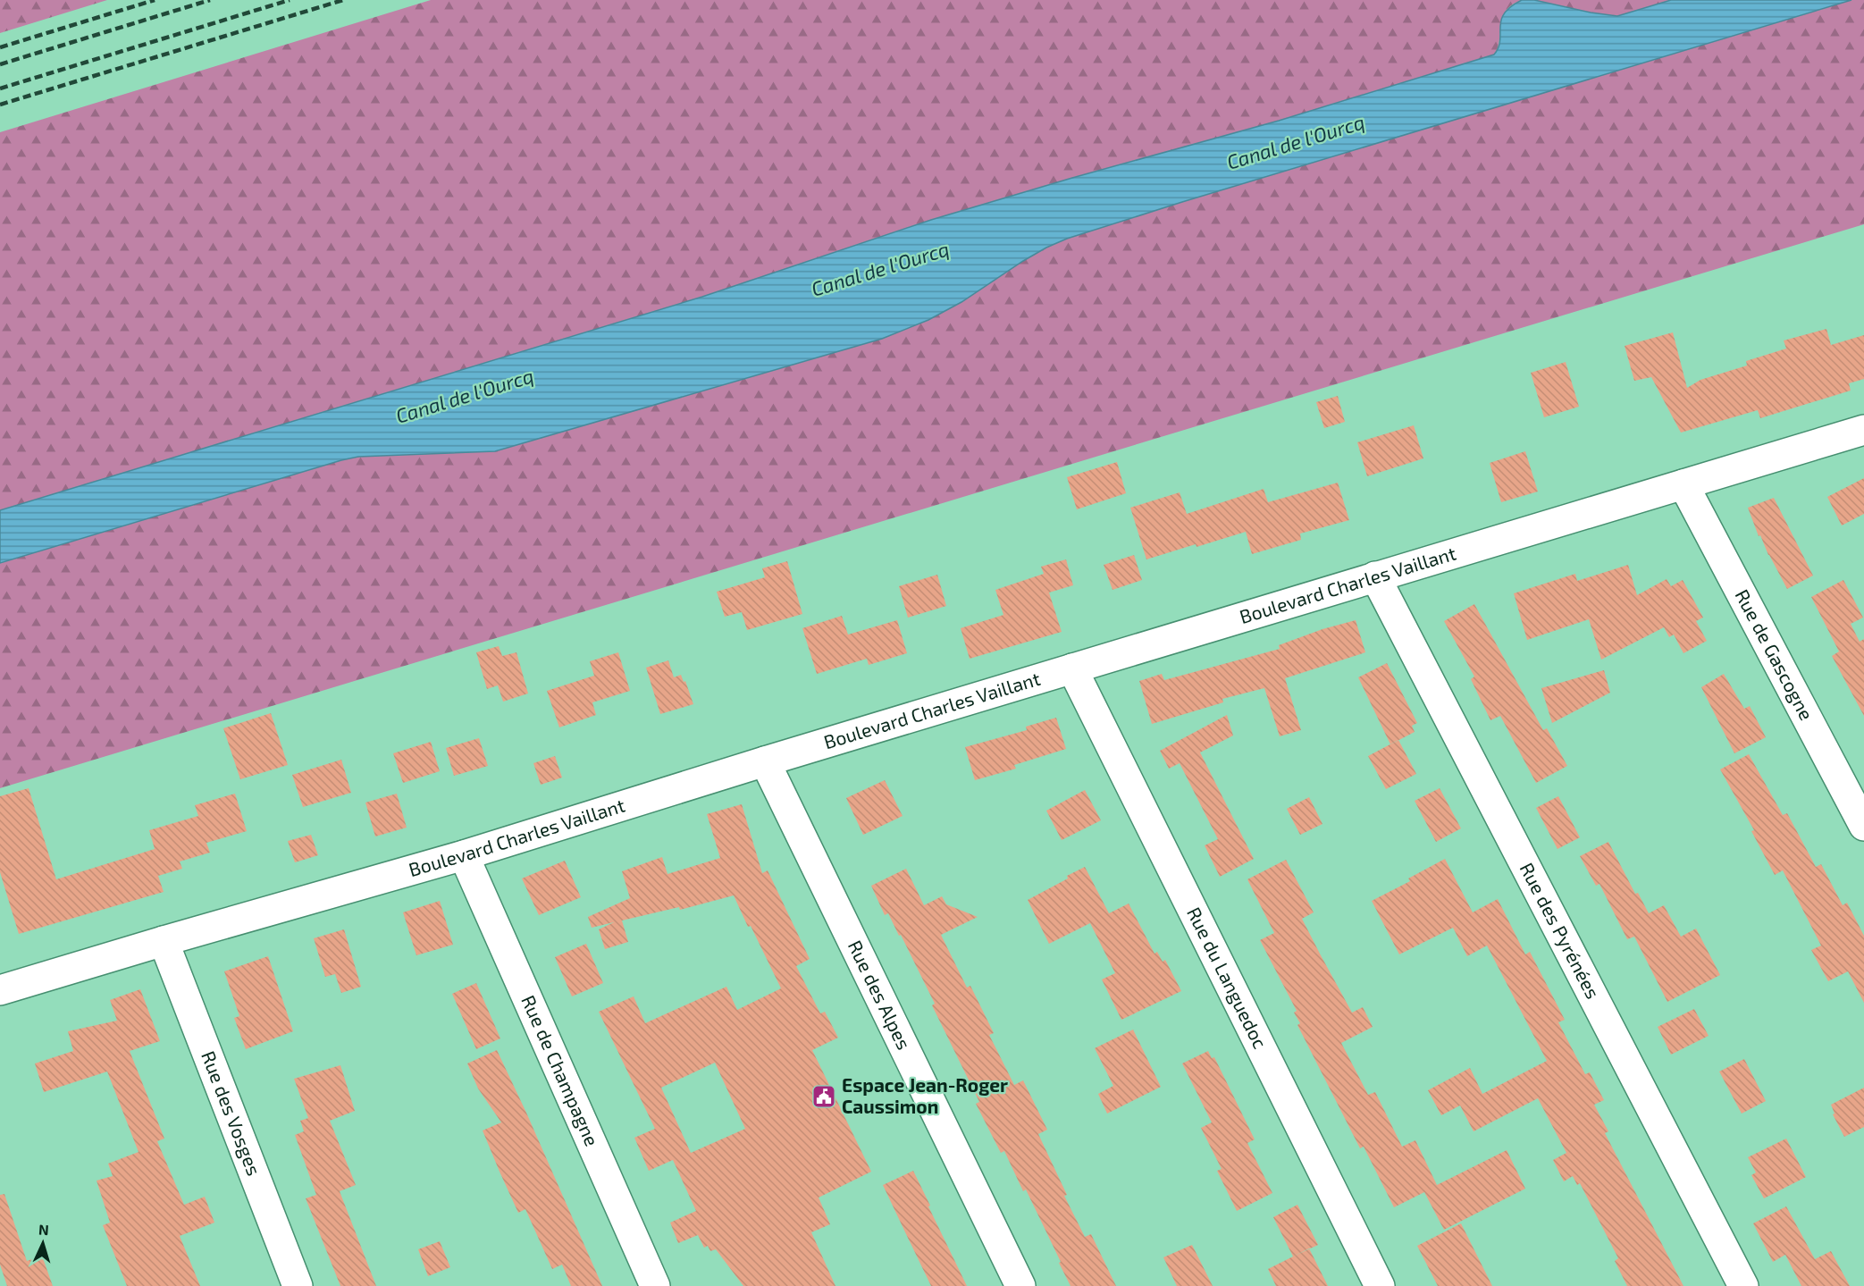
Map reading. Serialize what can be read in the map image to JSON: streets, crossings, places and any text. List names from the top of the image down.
{
  "streets": {
    "street": [
      "Boulevard Charles Vaillant",
      "Rue de Gascogne",
      "Rue des Pyrénées",
      "Rue du Languedoc",
      "Rue des Alpes",
      "Rue de Champagne",
      "Rue des Vosges"
    ]
  },
  "crossings": [
    ["Boulevard Charles Vaillant", "Rue de Gascogne"],
    ["Boulevard Charles Vaillant", "Rue des Pyrénées"],
    ["Boulevard Charles Vaillant", "Rue du Languedoc"],
    ["Boulevard Charles Vaillant", "Rue des Alpes"],
    ["Boulevard Charles Vaillant", "Rue de Champagne"],
    ["Boulevard Charles Vaillant", "Rue des Vosges"]
  ],
  "water": ["Canal de l'Ourcq"],
  "places": {
    "public building": ["Espace Jean-Roger Caussimon"]
  },
  "north": "top"
}
